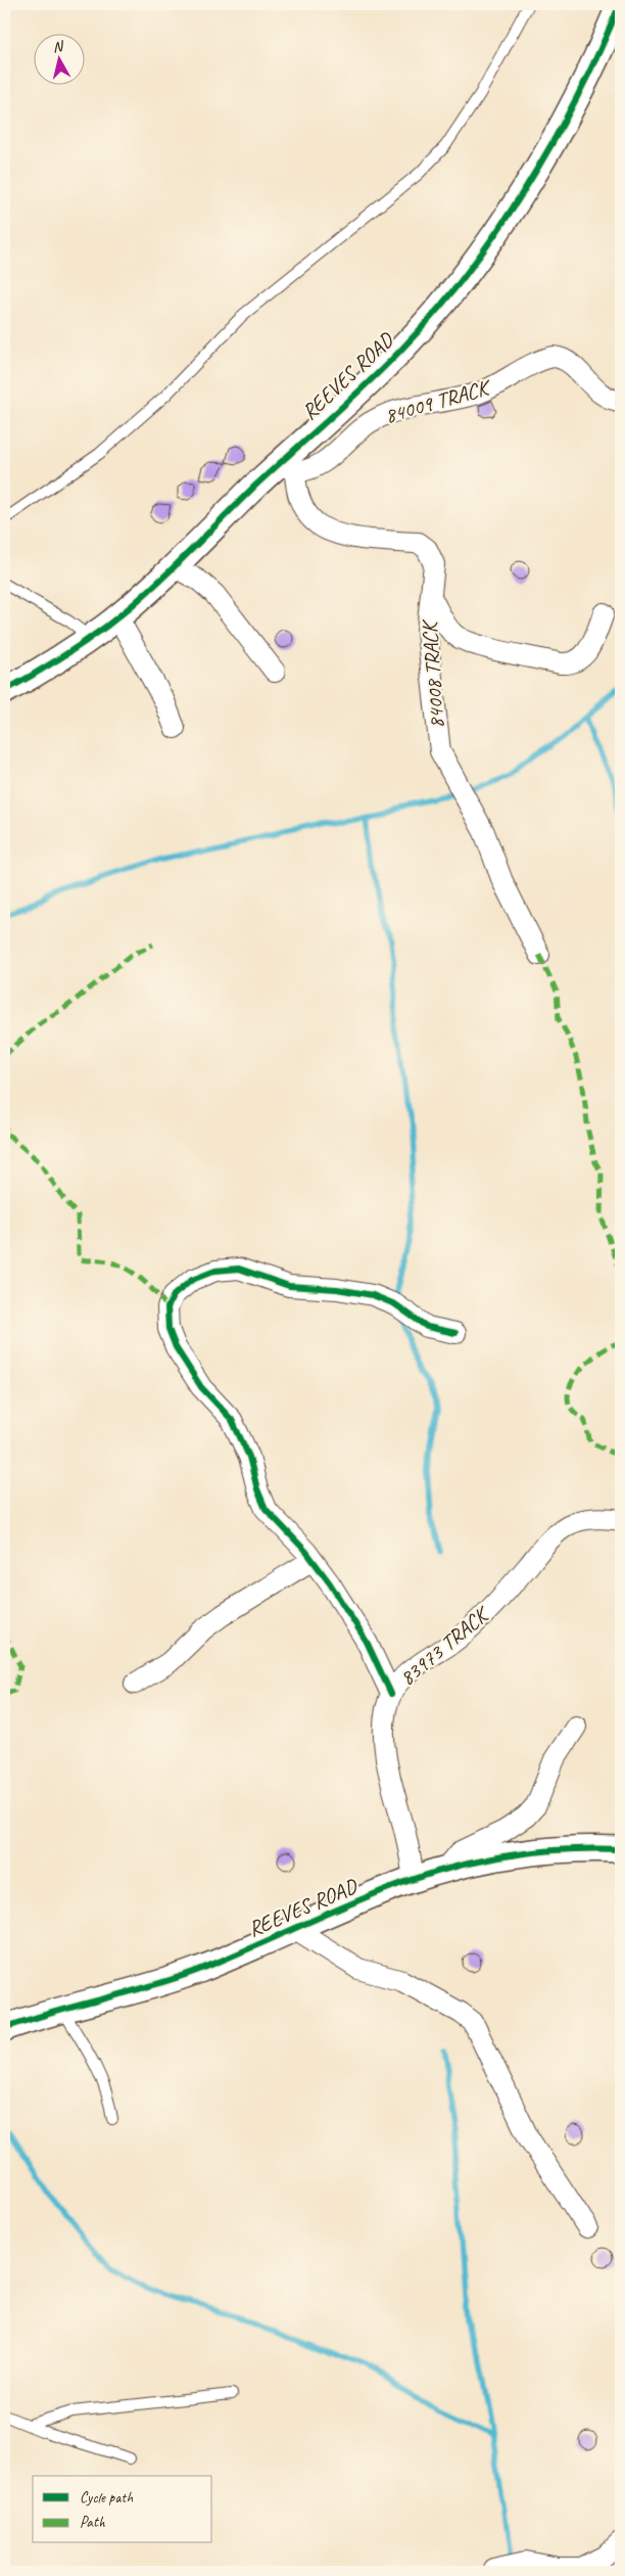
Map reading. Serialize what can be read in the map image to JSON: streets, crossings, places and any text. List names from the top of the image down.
{
  "streets": {
    "street": [
      "REEVES ROAD",
      "84009 TRACK",
      "84008 TRACK",
      "83973 TRACK"
    ]
  },
  "crossings": [
    ["REEVES ROAD", "84009 TRACK"],
    ["REEVES ROAD", "84008 TRACK"],
    ["REEVES ROAD", "83973 TRACK"],
    ["84009 TRACK", "84008 TRACK"]
  ],
  "legend": ["Cycle path", "Path"],
  "north": "top"
}
